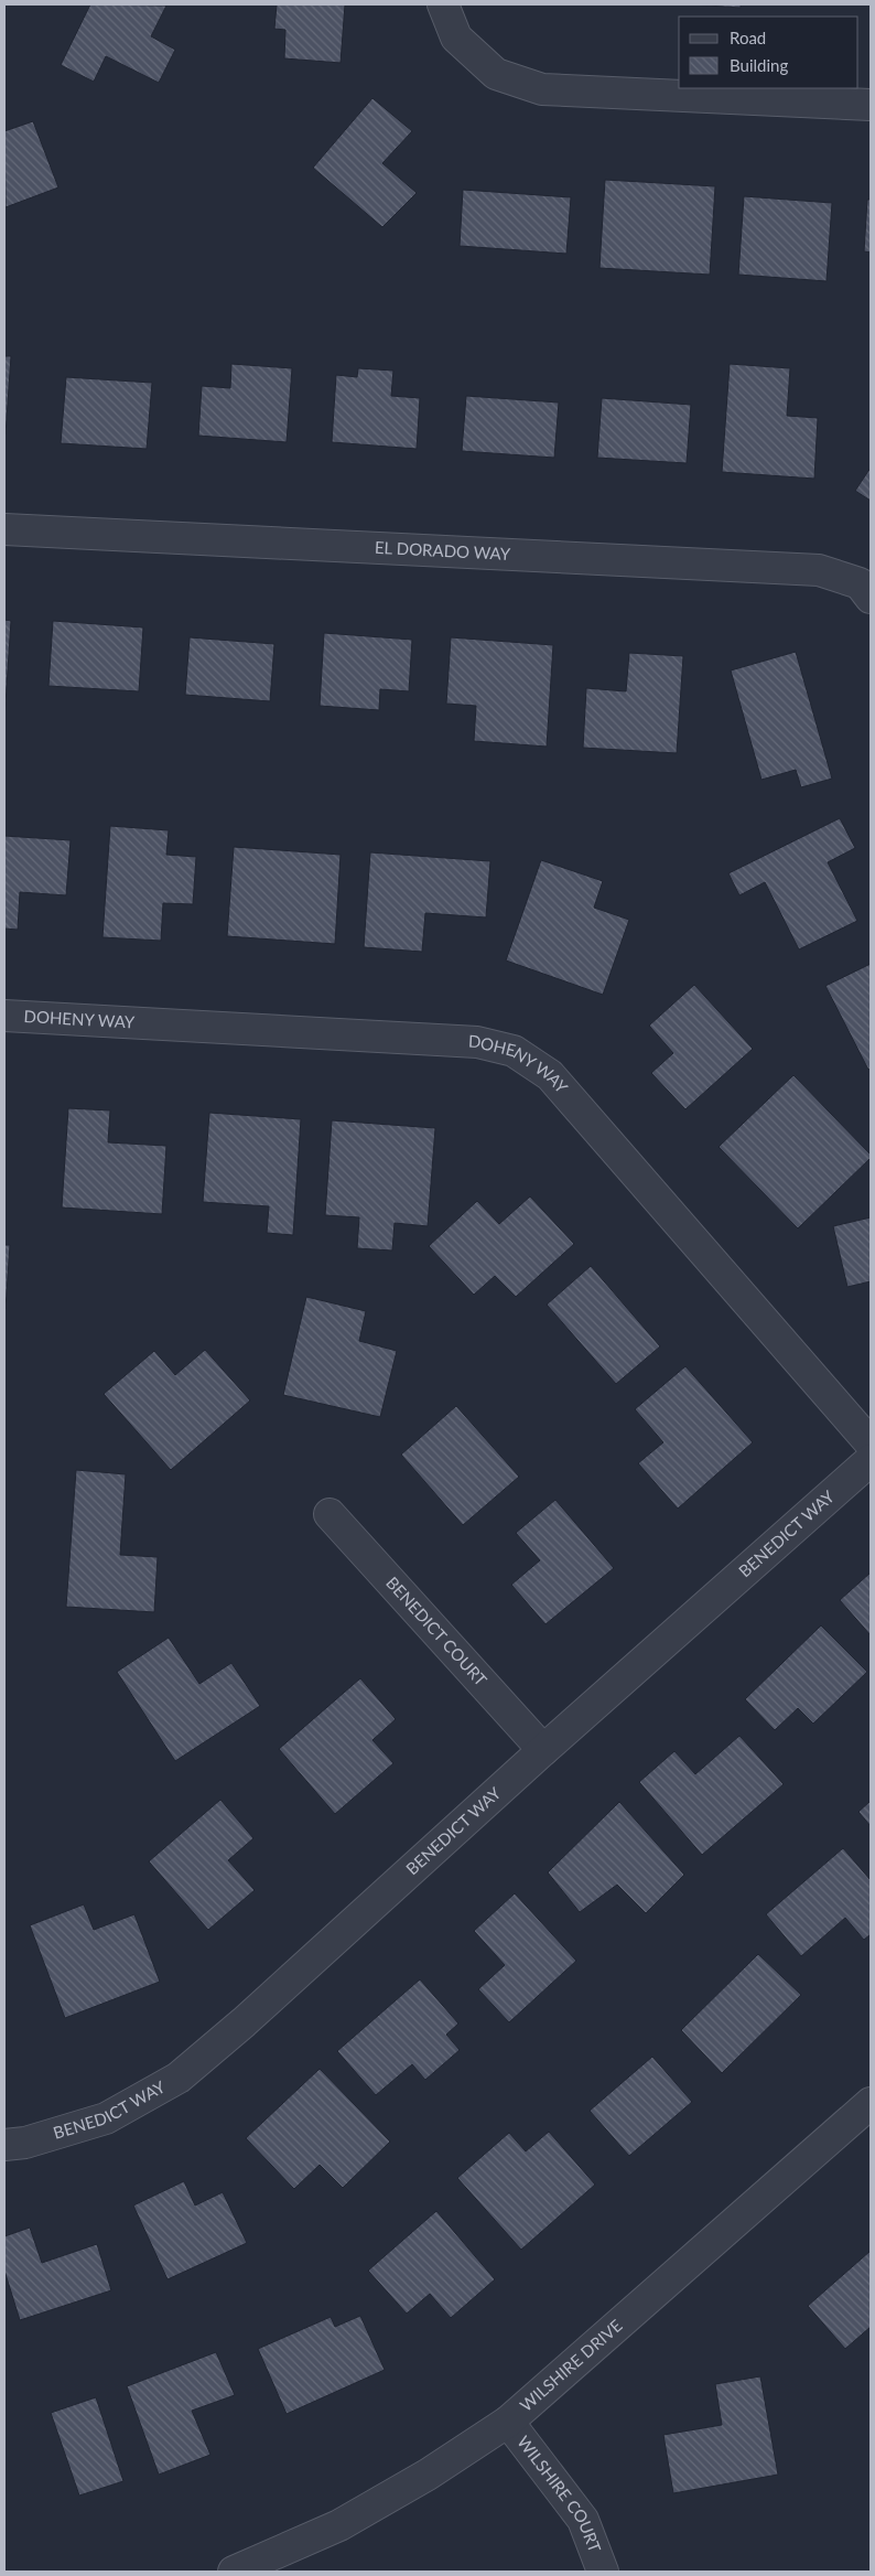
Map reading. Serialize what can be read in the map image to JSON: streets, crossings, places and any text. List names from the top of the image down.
{
  "streets": {
    "street": [
      "EL DORADO WAY",
      "DOHENY WAY",
      "BENEDICT WAY",
      "BENEDICT COURT",
      "WILSHIRE DRIVE",
      "WILSHIRE COURT"
    ]
  },
  "crossings": [
    ["BENEDICT WAY", "BENEDICT COURT"],
    ["WILSHIRE DRIVE", "WILSHIRE COURT"]
  ],
  "legend": ["Road", "Building"]
}
